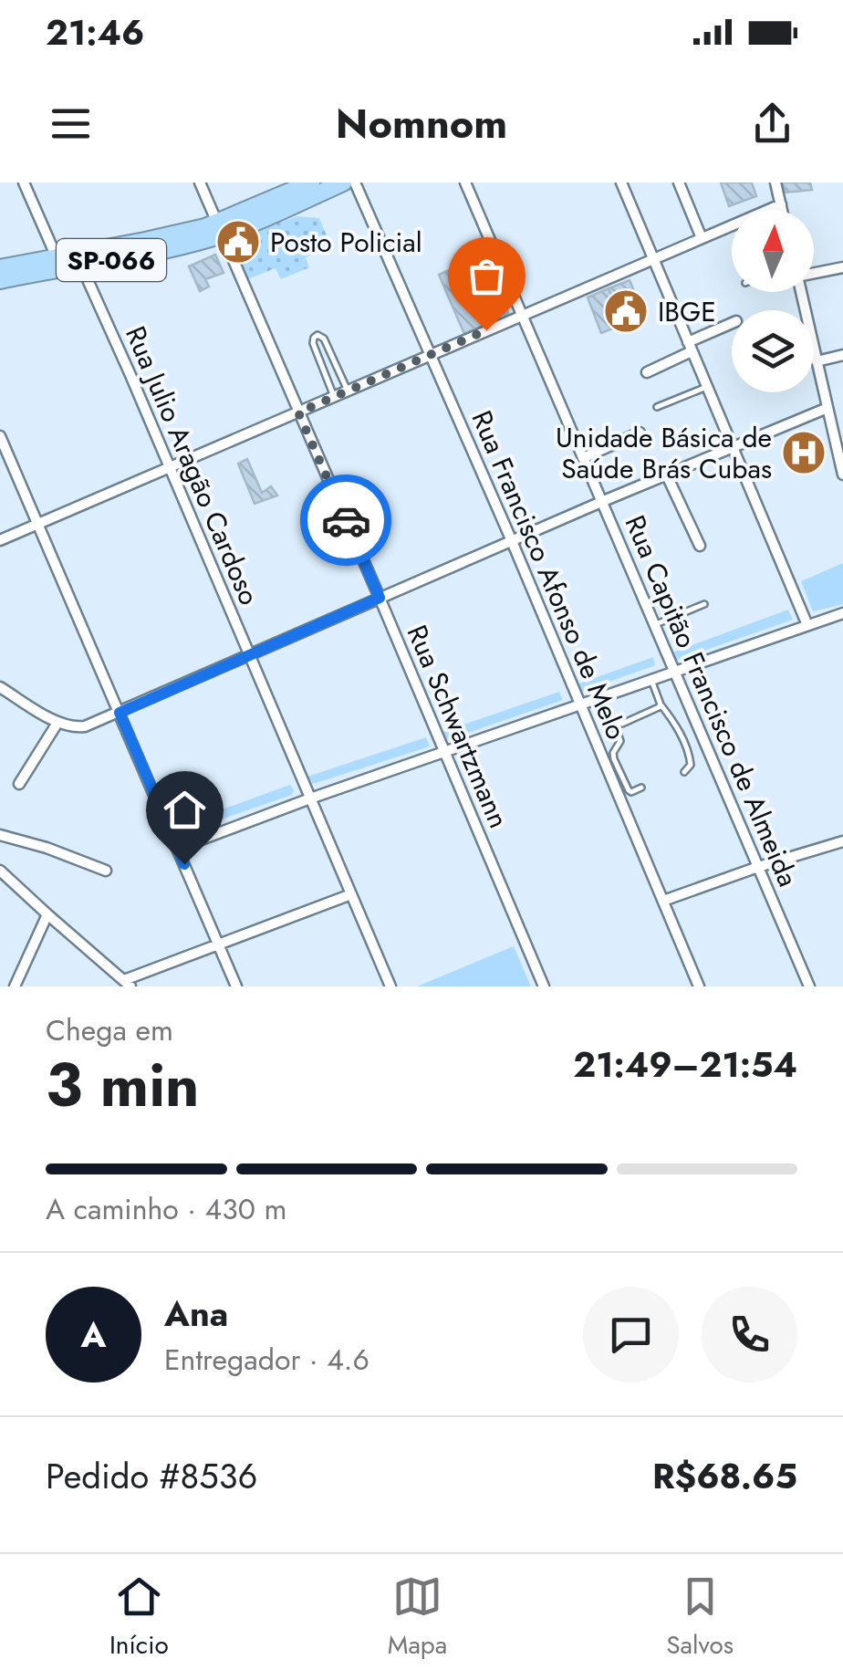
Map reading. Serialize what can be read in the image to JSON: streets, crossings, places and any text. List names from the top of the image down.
{
  "streets": {
    "highway": ["SP-066"],
    "street": [
      "Rua Julio Aragão Cardoso",
      "Rua Francisco Afonso de Melo",
      "Rua Capitão Francisco de Almeida",
      "Rua Schwartzmann"
    ]
  },
  "crossings": [
    ["SP-066", "Rua Julio Aragão Cardoso"],
    ["SP-066", "Rua Schwartzmann"]
  ],
  "places": {
    "public building": ["Posto Policial", "IBGE"],
    "hospital": ["Unidade Básica de Saúde Brás Cubas"]
  },
  "north": "top",
  "page": {
    "status": "21:46",
    "header": "Nomnom",
    "heading": ["3 min", "Chega em", "21:49–21:54"],
    "panel": [
      "Ana",
      "Entregador · 4.6",
      "Pedido #8536",
      "R$68.65"
    ],
    "bar": "A caminho · 430 m",
    "round": "A",
    "tabs": ["Início", "Mapa", "Salvos"]
  }
}
